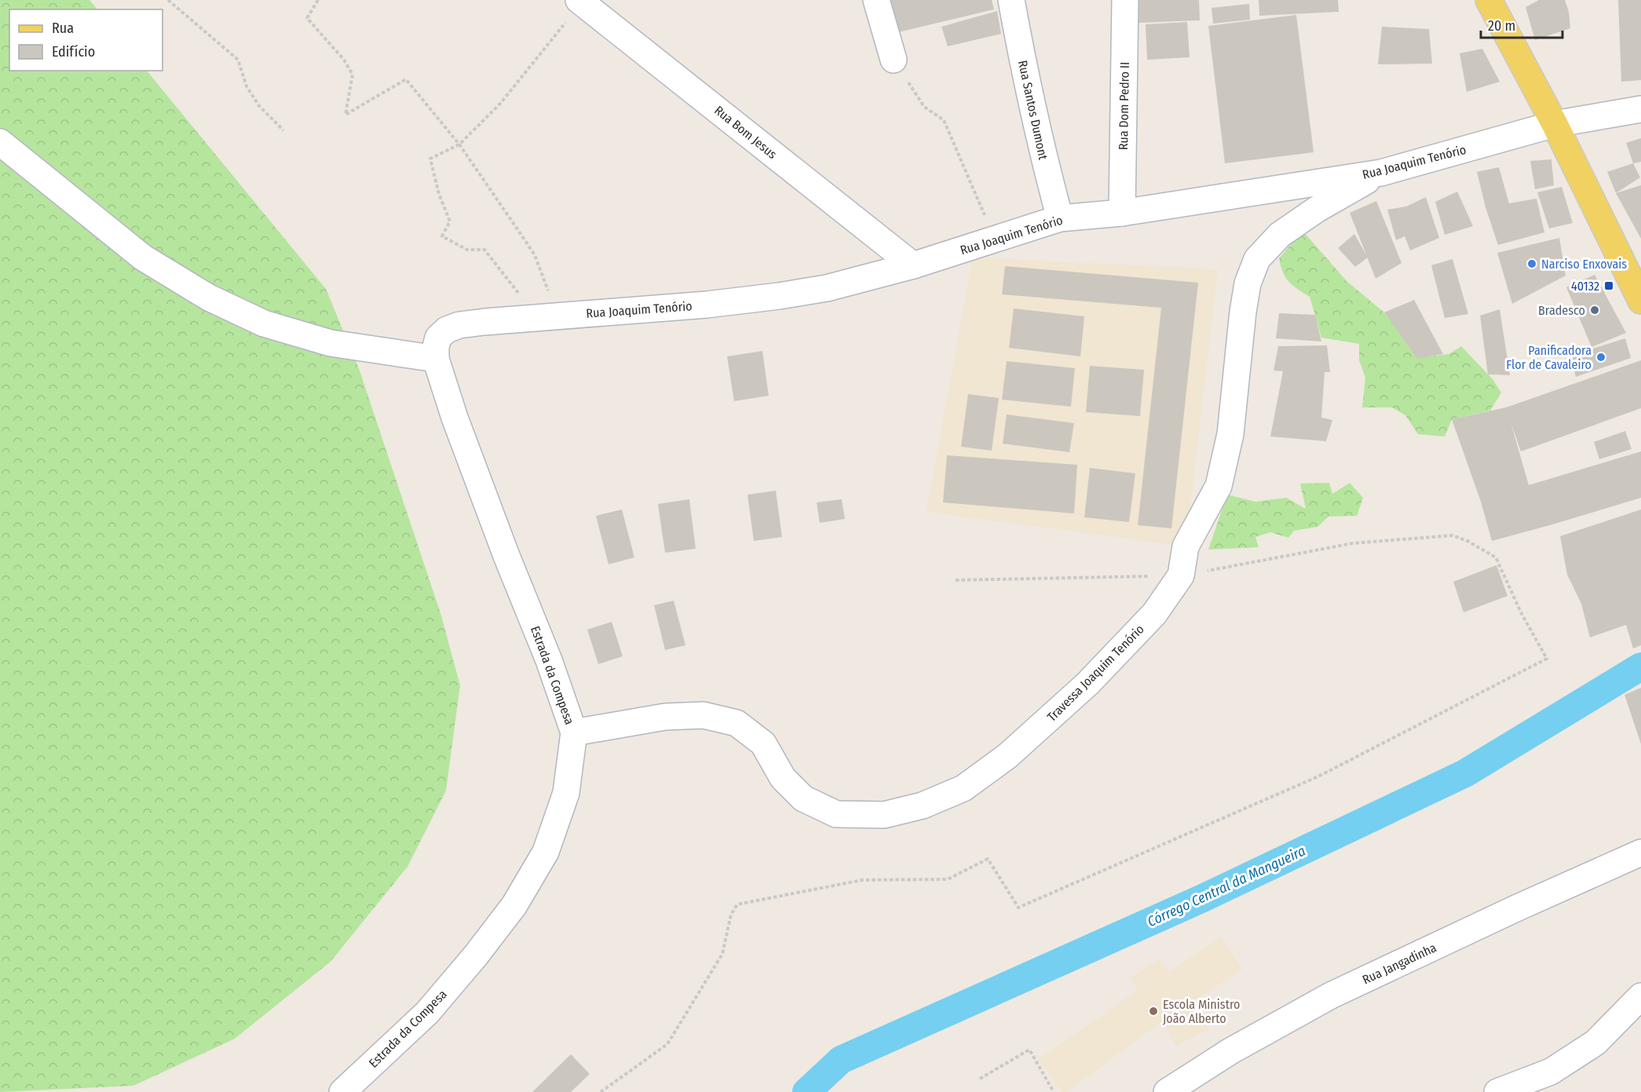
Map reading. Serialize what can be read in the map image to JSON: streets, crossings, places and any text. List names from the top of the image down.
{
  "streets": {
    "street": [
      "Rua Dom Pedro II",
      "Rua Santos Dumont",
      "Rua Bom Jesus",
      "Rua Joaquim Tenório",
      "Travessa Joaquim Tenório",
      "Estrada da Compesa",
      "Rua Jangadinha"
    ]
  },
  "crossings": [
    ["Rua Dom Pedro II", "Rua Joaquim Tenório"],
    ["Rua Santos Dumont", "Rua Joaquim Tenório"],
    ["Rua Bom Jesus", "Rua Joaquim Tenório"],
    ["Rua Joaquim Tenório", "Travessa Joaquim Tenório"],
    ["Rua Joaquim Tenório", "Estrada da Compesa"],
    ["Travessa Joaquim Tenório", "Estrada da Compesa"]
  ],
  "water": ["Córrego Central da Mangueira"],
  "places": {
    "other": [
      "Narciso Enxovais",
      "Bradesco",
      "Panificadora Flor de Cavaleiro",
      "Escola Ministro João Alberto"
    ],
    "transit": ["40132"]
  },
  "legend": ["Rua", "Edifício"],
  "scale_bar": "20 m"
}
